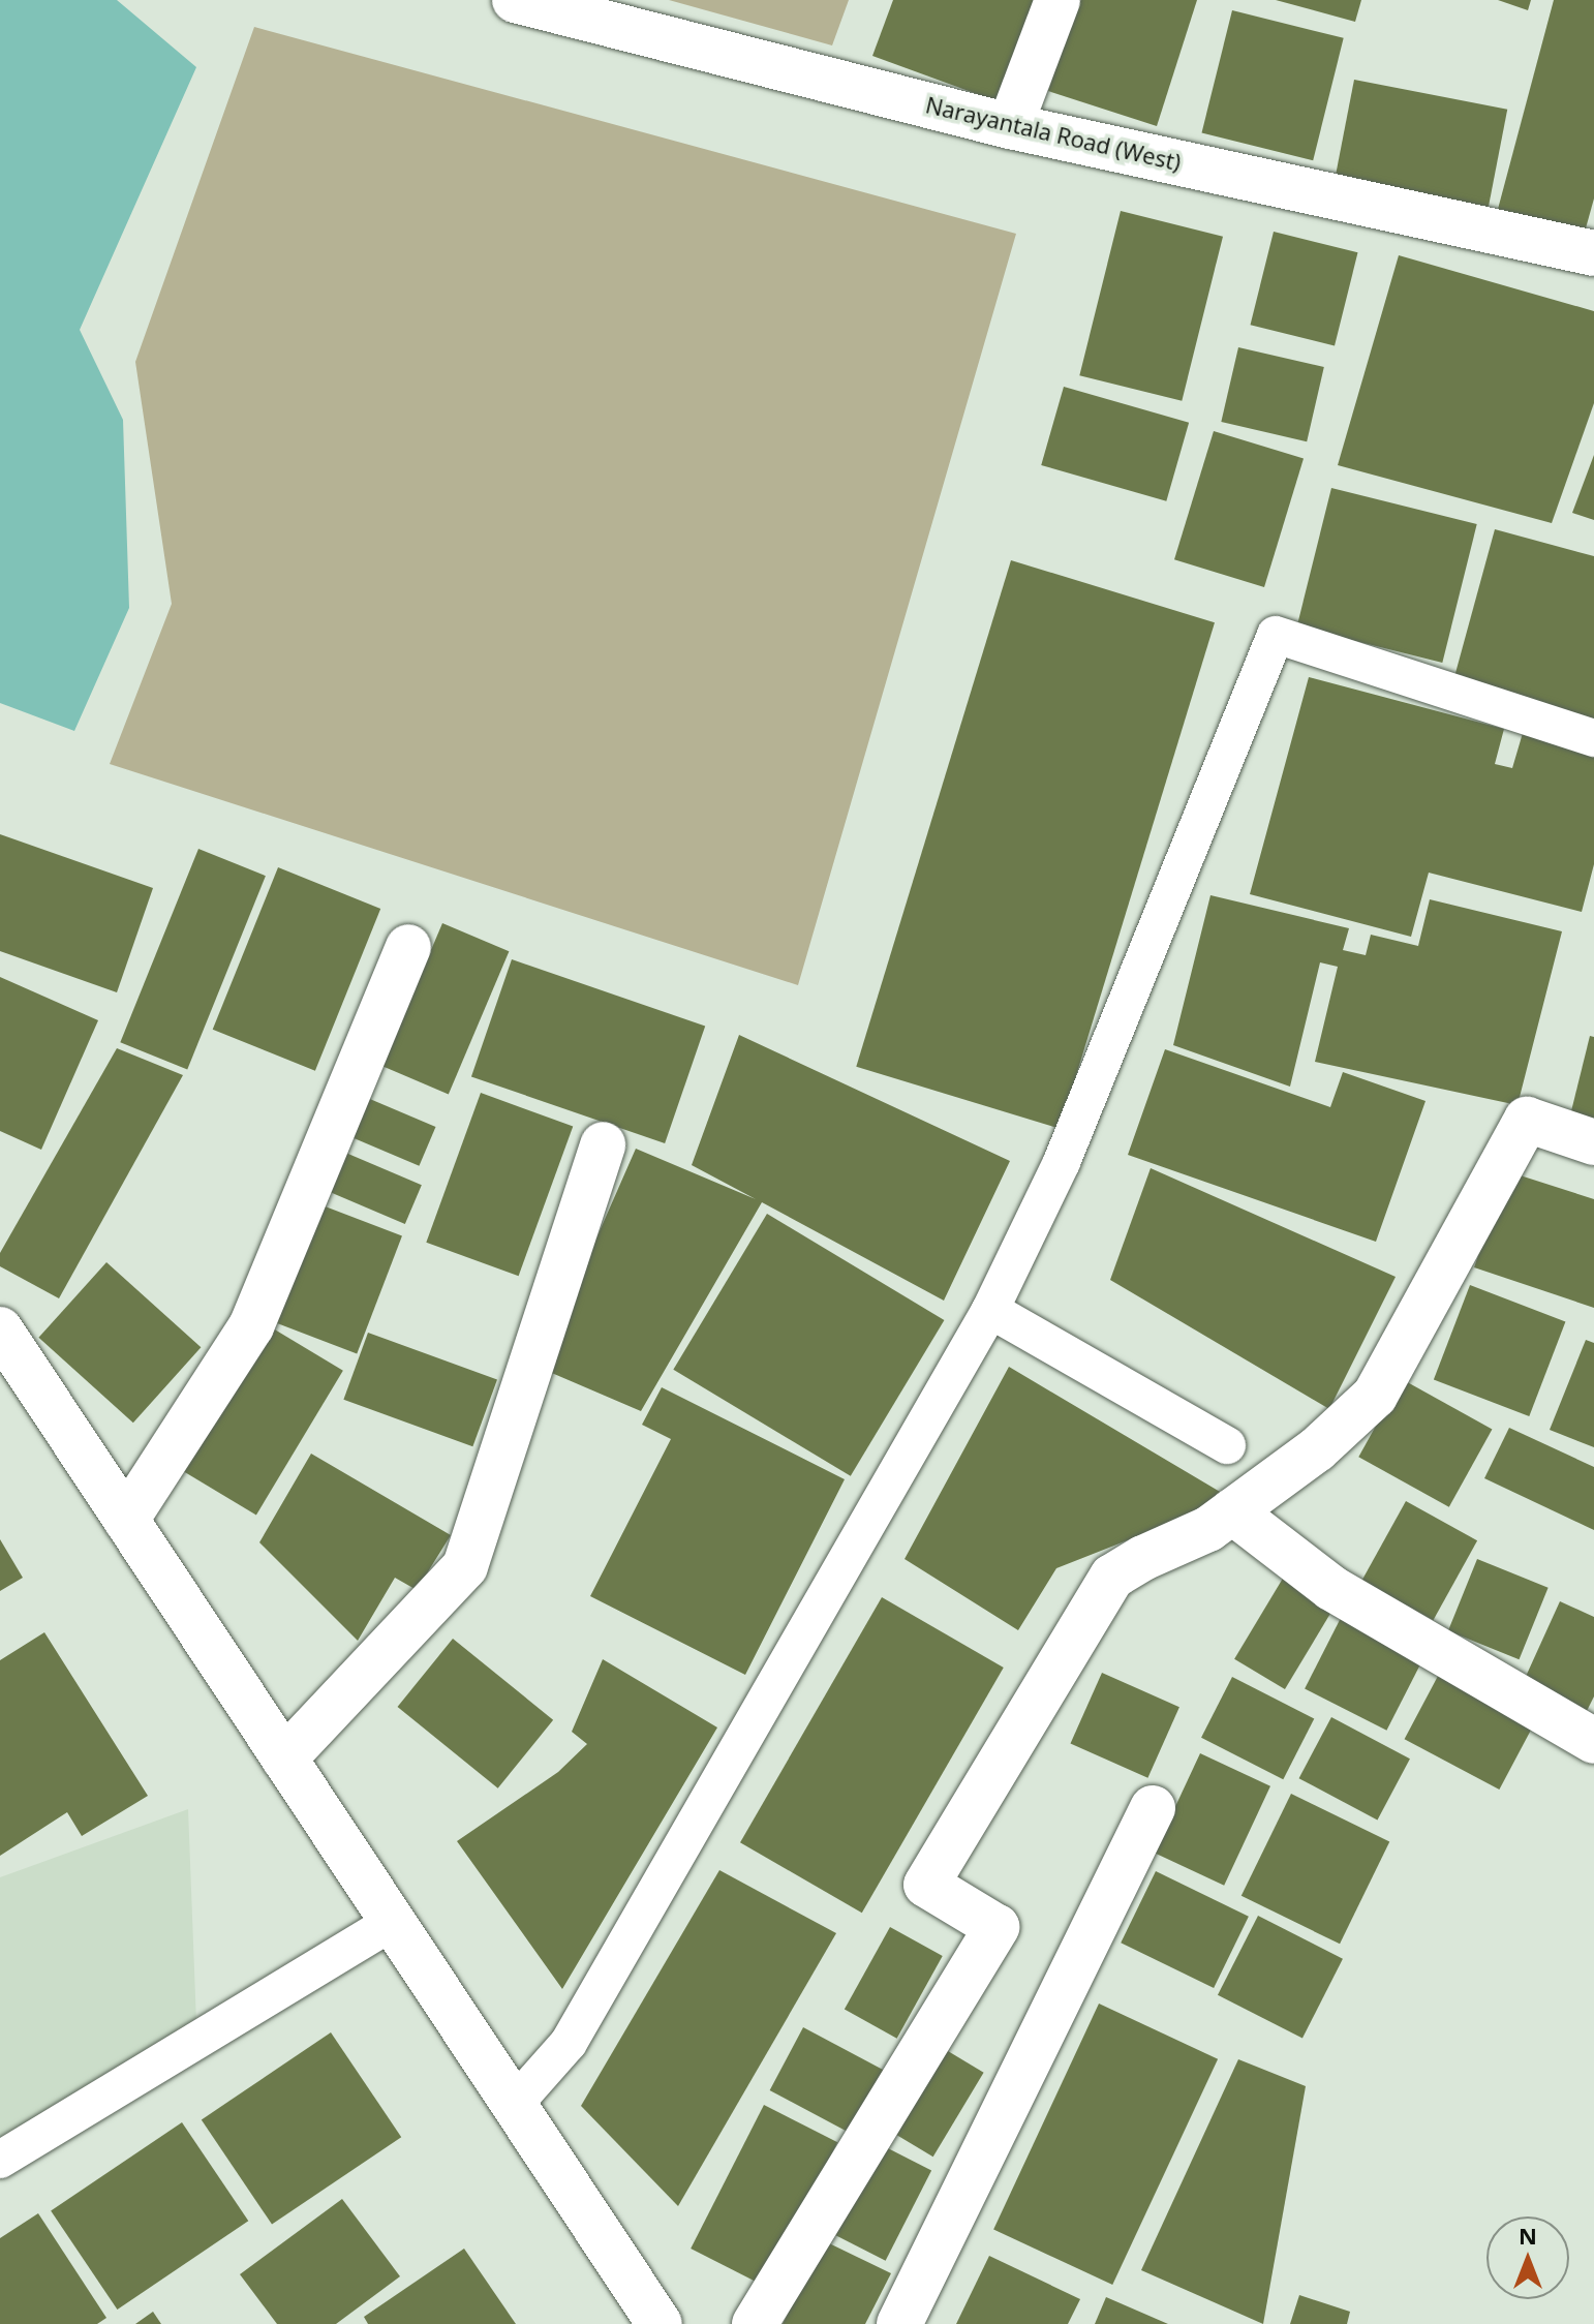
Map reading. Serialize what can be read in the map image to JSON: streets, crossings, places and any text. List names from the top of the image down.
{
  "streets": {
    "street": ["Narayantala Road (West)"]
  },
  "north": "top"
}
